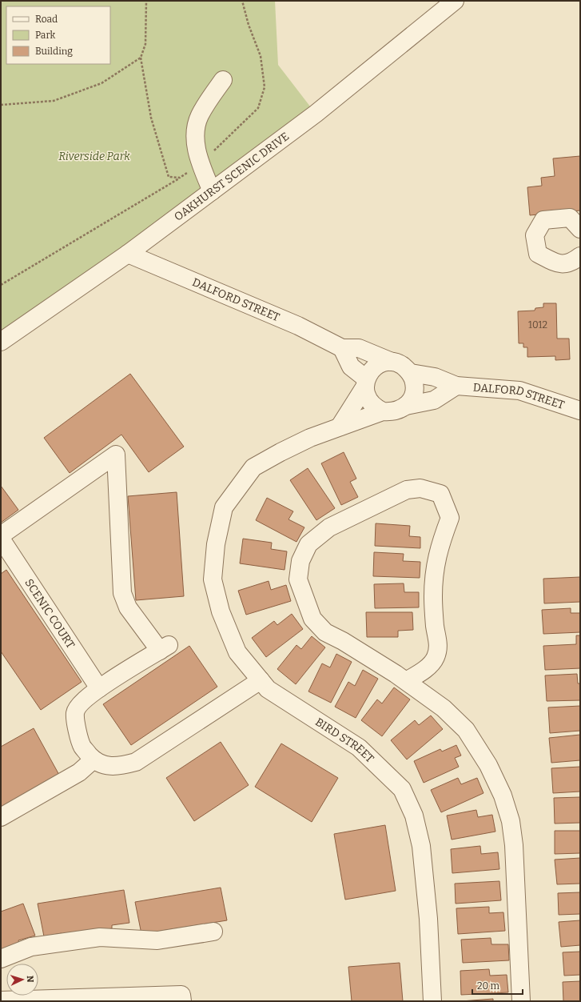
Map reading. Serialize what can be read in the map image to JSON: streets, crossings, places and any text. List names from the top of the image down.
{
  "streets": {
    "street": [
      "OAKHURST SCENIC DRIVE",
      "DALFORD STREET",
      "SCENIC COURT",
      "BIRD STREET"
    ]
  },
  "crossings": [
    ["OAKHURST SCENIC DRIVE", "DALFORD STREET"]
  ],
  "parks": ["Riverside Park"],
  "house_numbers": ["1012"],
  "legend": ["Road", "Park", "Building"],
  "scale_bar": "20 m",
  "north": "right"
}
